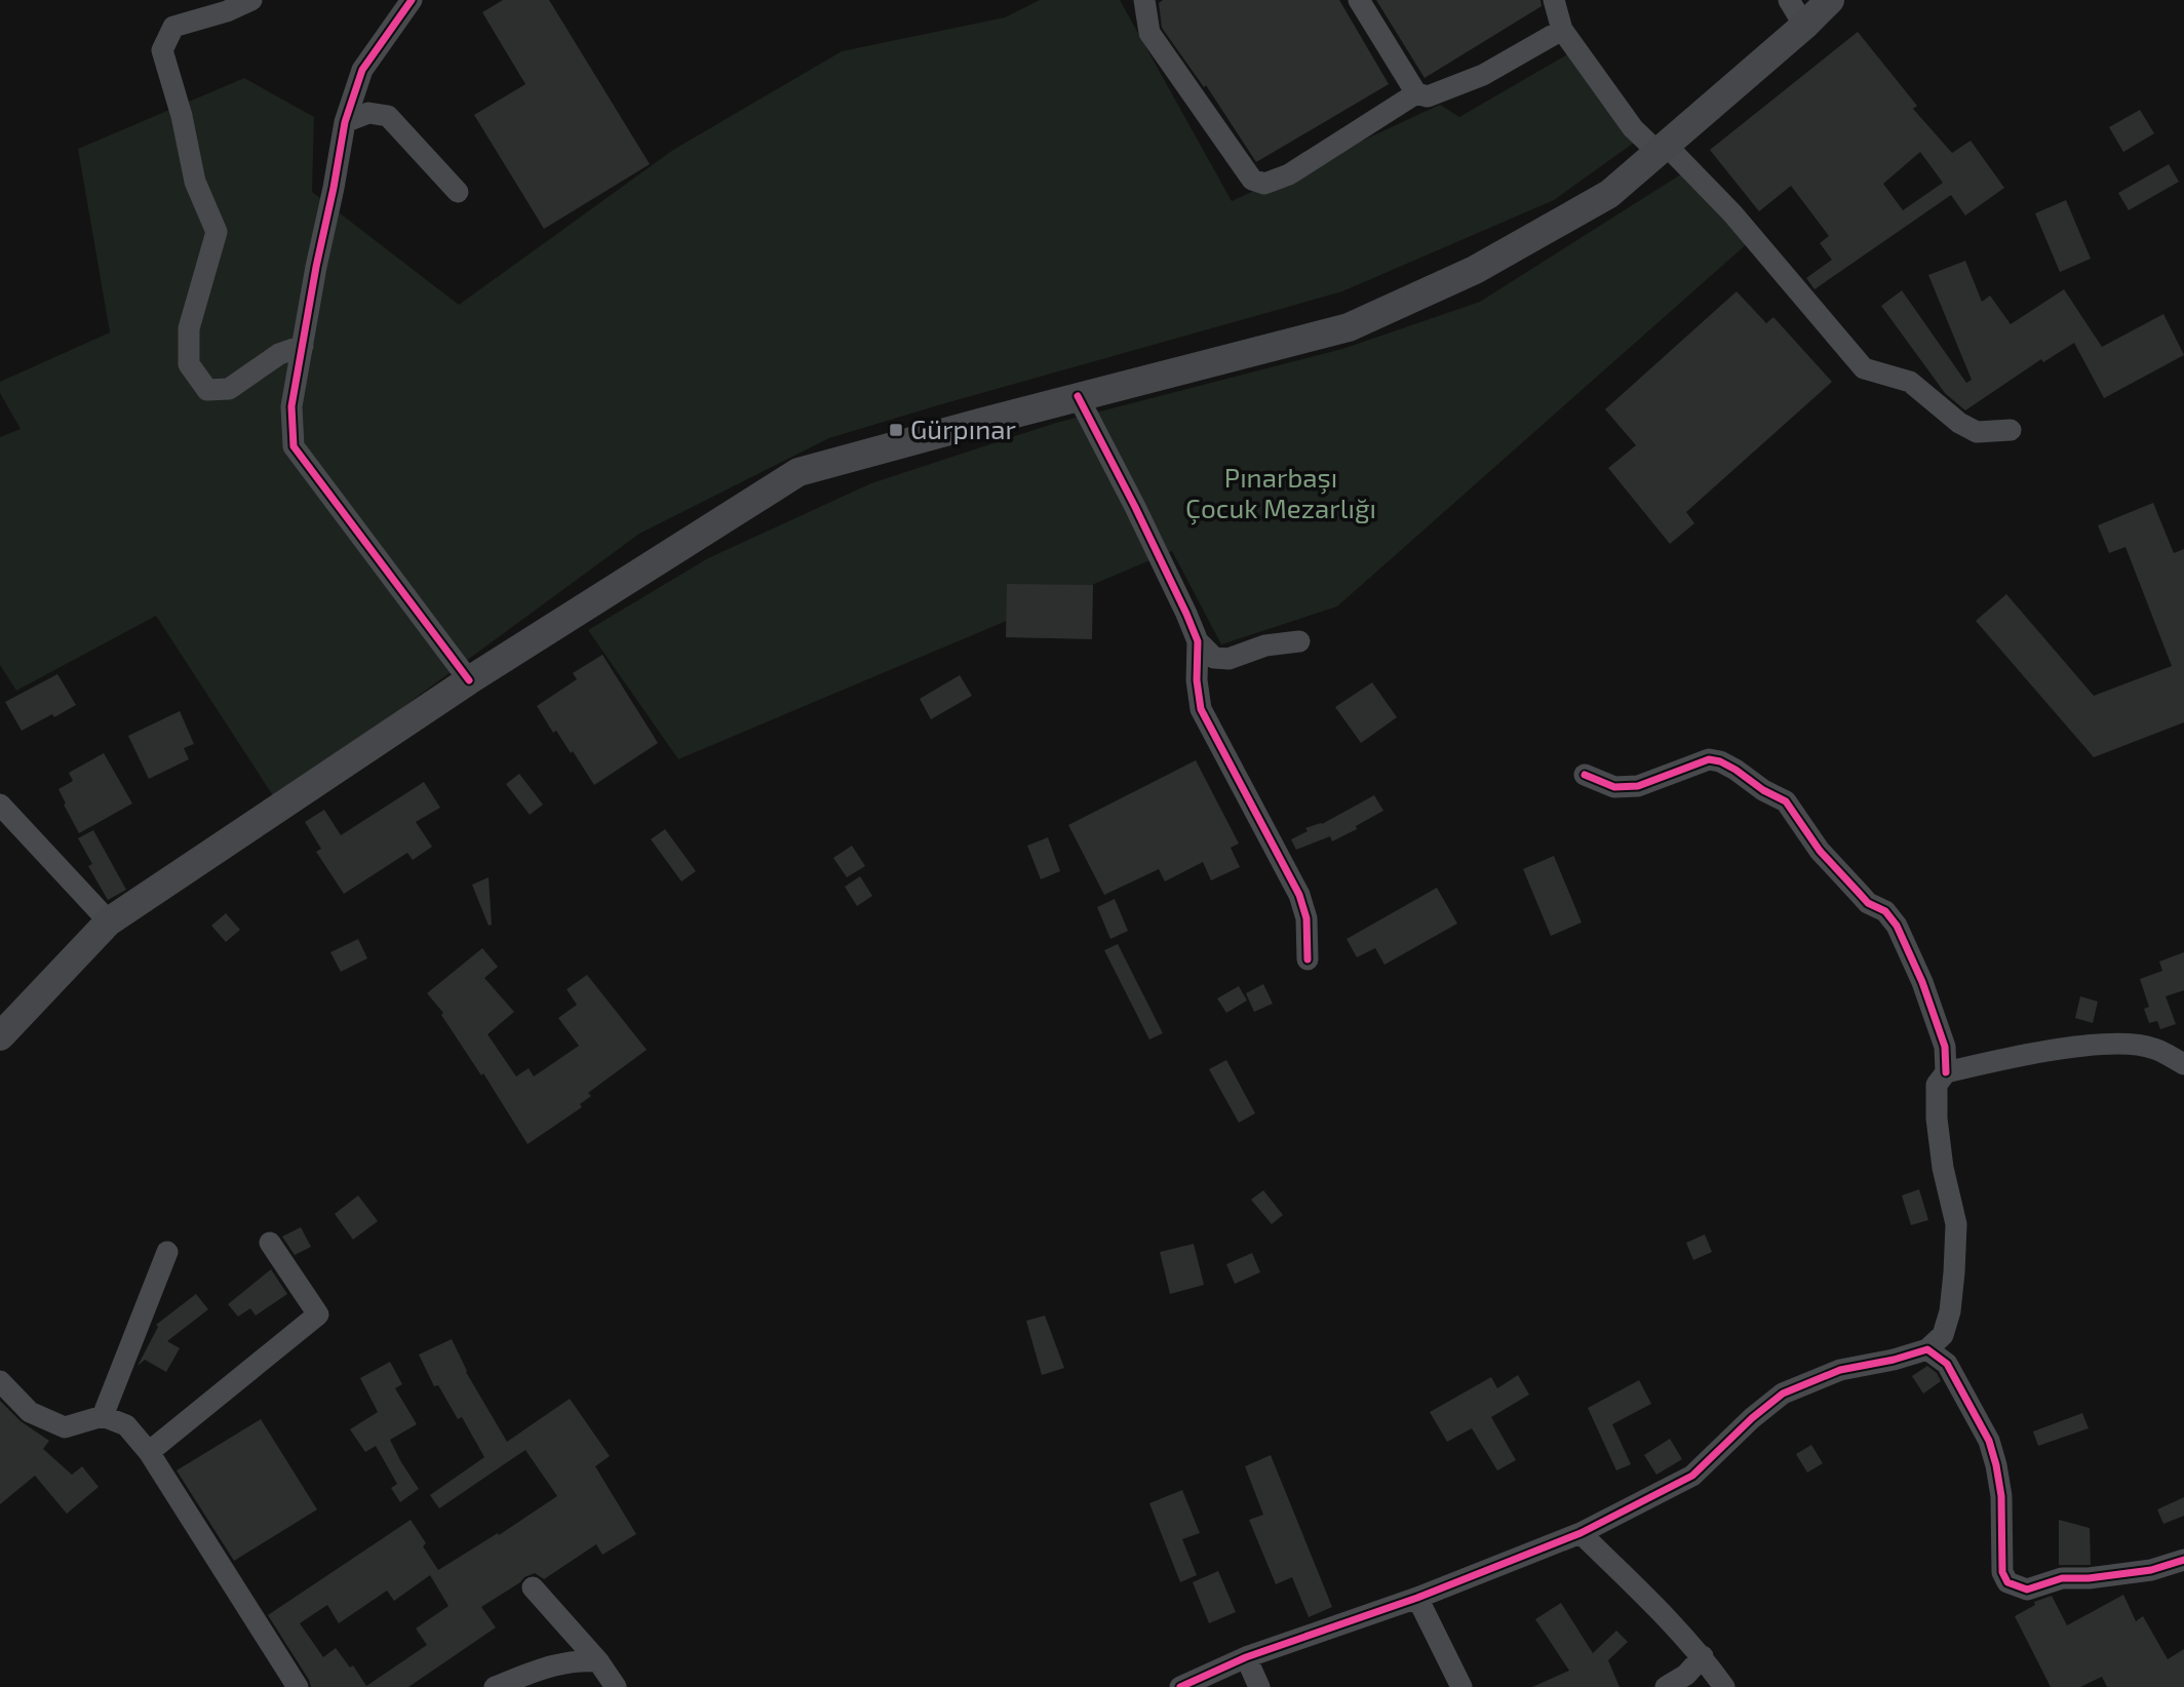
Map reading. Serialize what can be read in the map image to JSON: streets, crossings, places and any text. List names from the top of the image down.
{
  "parks": ["Pınarbaşı Çocuk Mezarlığı"],
  "places": {
    "transit": ["Gürpınar"]
  }
}
